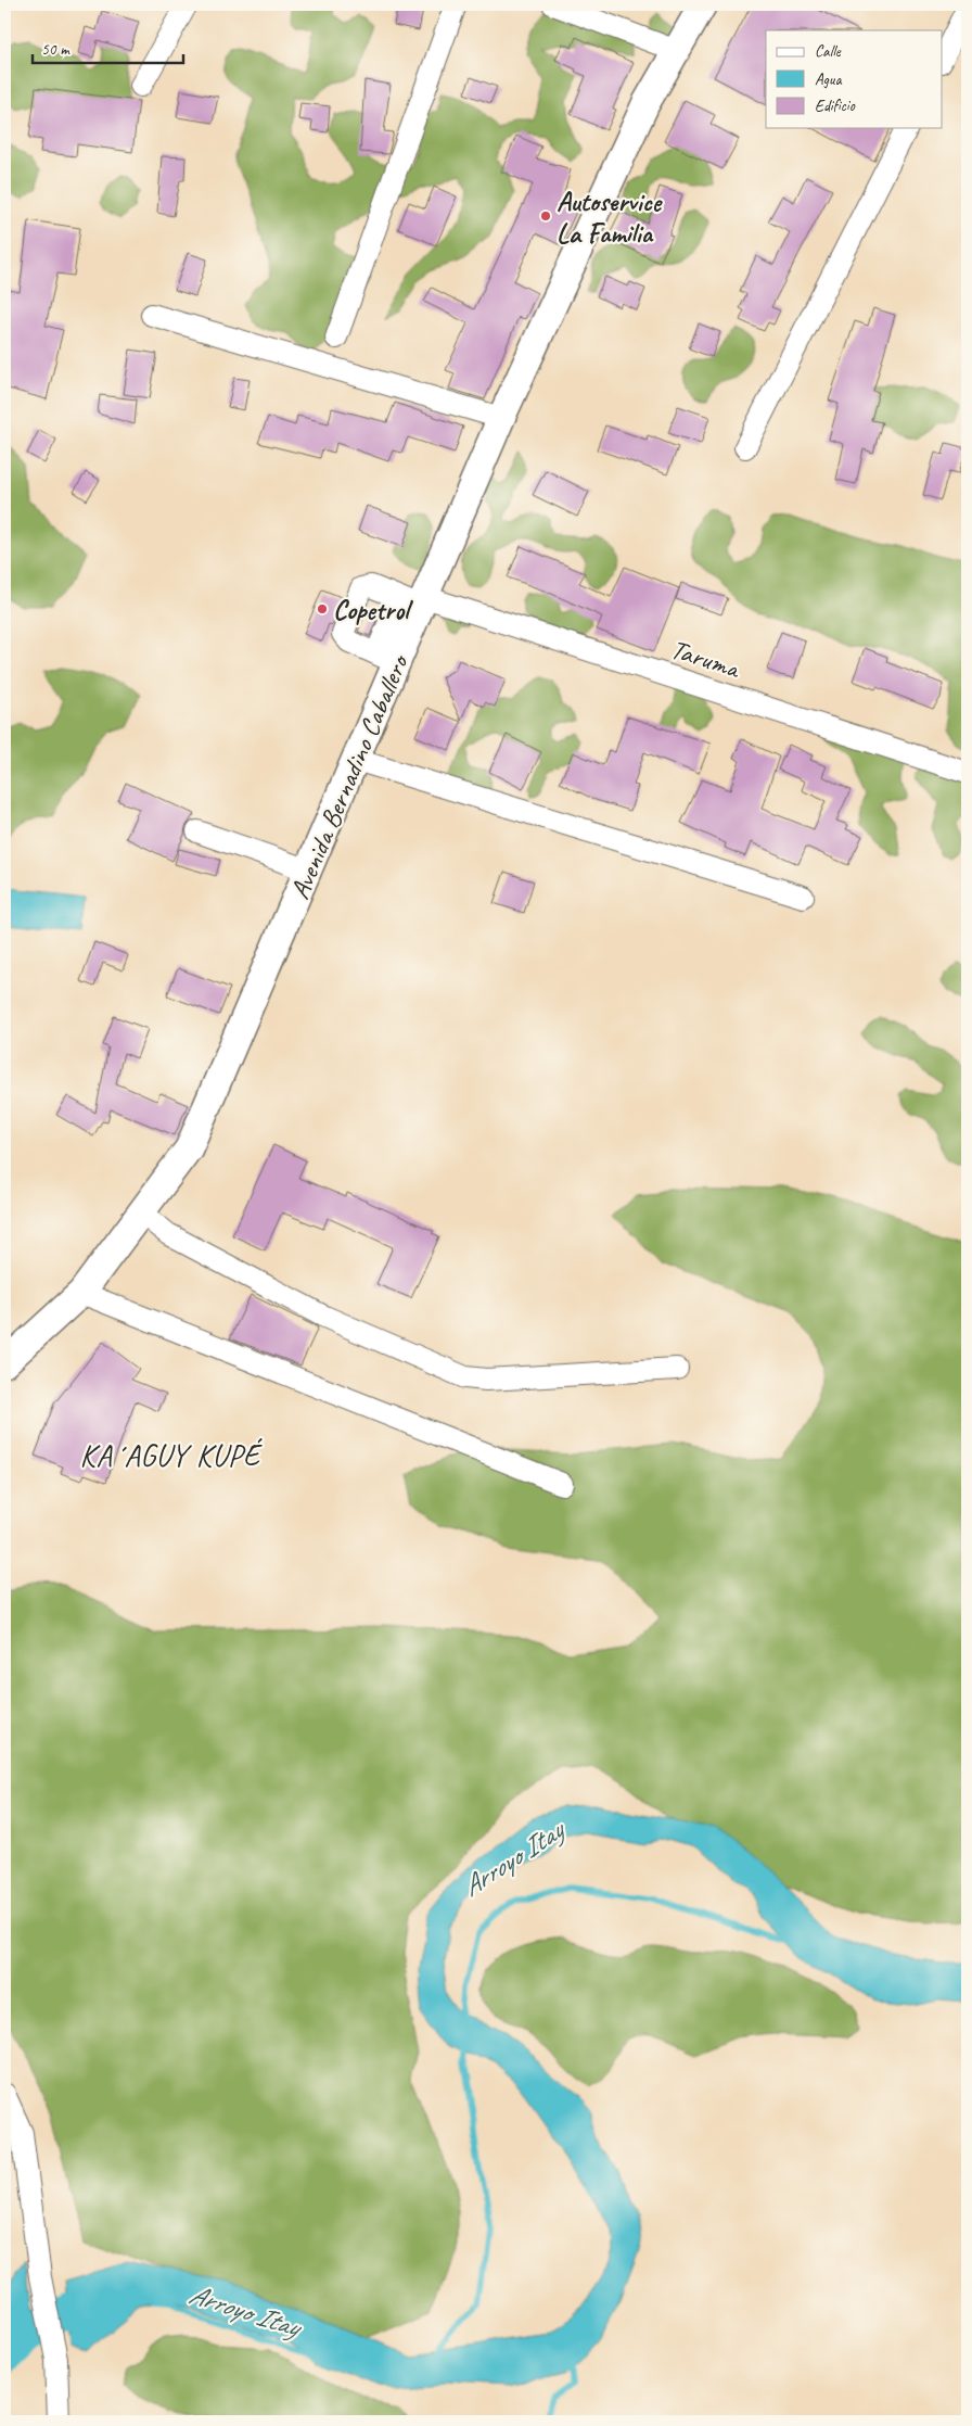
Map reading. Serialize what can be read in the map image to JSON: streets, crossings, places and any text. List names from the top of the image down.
{
  "streets": {
    "main road": ["Avenida Bernadino Caballero"],
    "street": ["Taruma"]
  },
  "crossings": [
    ["Taruma", "Avenida Bernadino Caballero"]
  ],
  "districts": ["KA´AGUY KUPÉ"],
  "water": ["Arroyo Itay"],
  "places": ["Autoservice La Familia", "Copetrol"],
  "legend": ["Calle", "Agua", "Edificio"],
  "scale_bar": "50 m"
}
